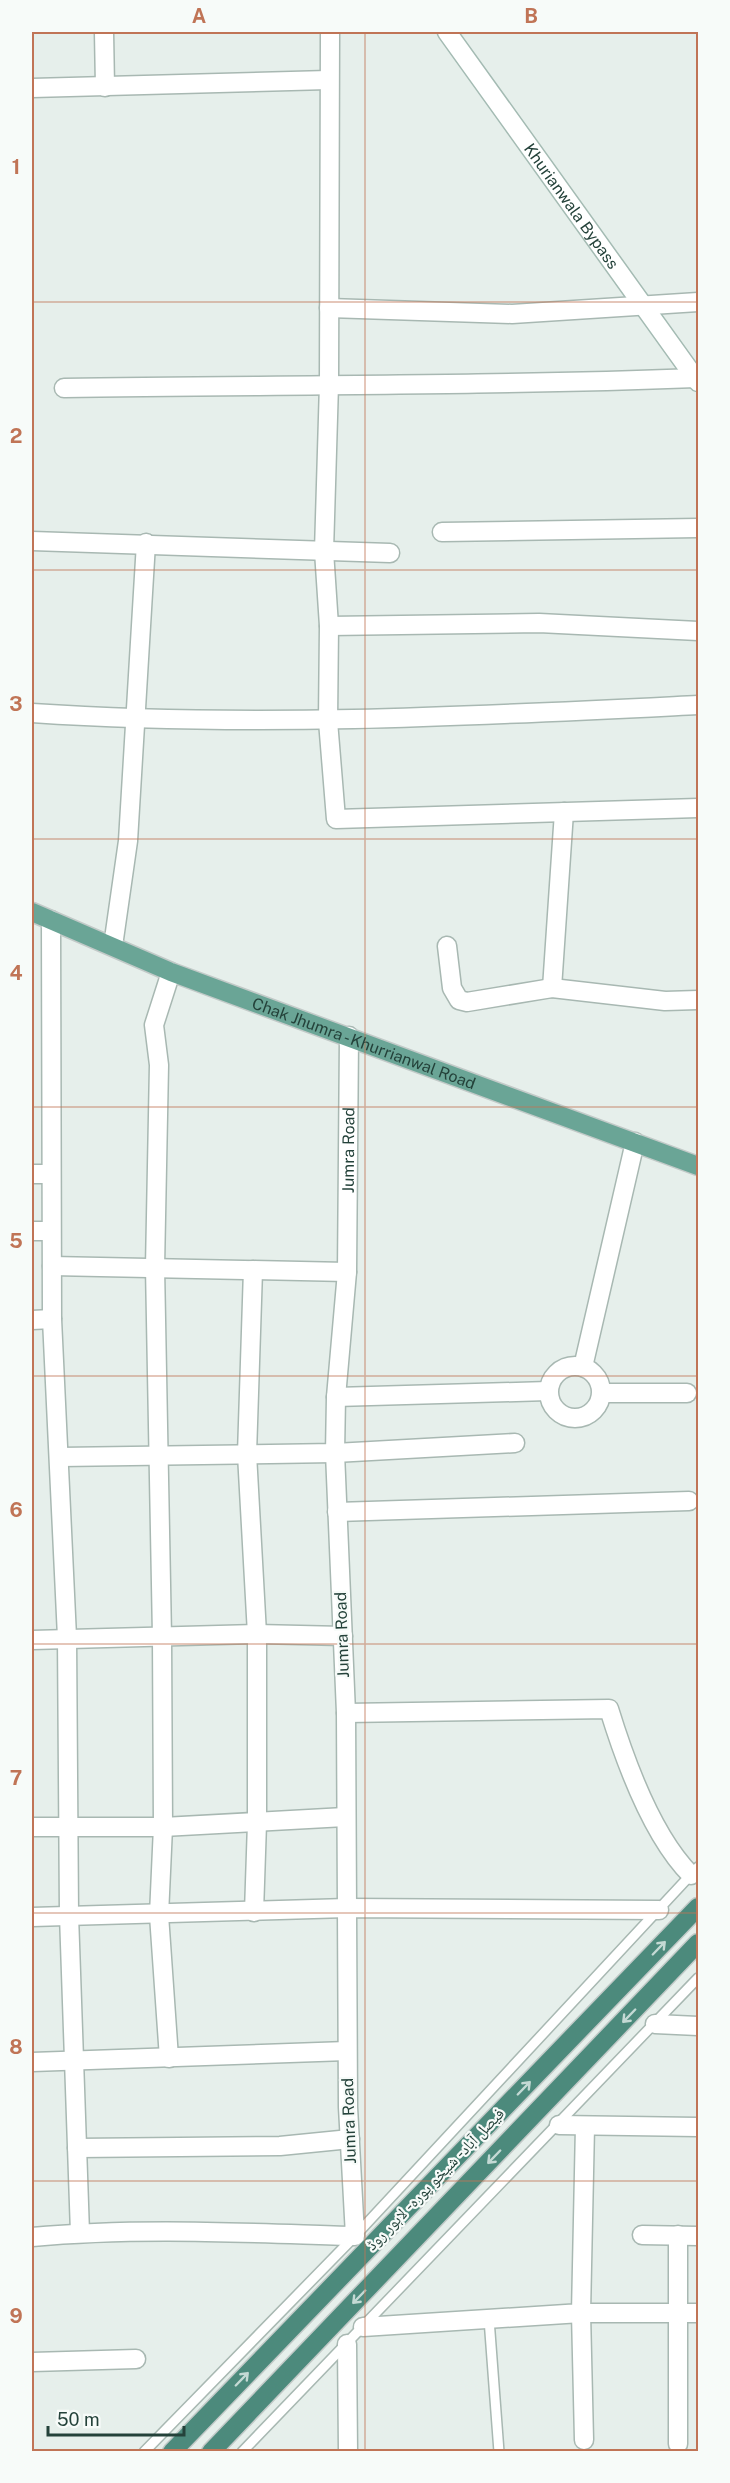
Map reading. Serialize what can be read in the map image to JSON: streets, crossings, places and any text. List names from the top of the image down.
{
  "streets": {
    "highway": ["فیصل آباد - شیخو پورہ - لاہور روڈ"],
    "main road": ["Chak Jhumra - Khurrianwal Road"],
    "street": ["Khurianwala Bypass", "Jumra Road"]
  },
  "crossings": [
    ["Chak Jhumra - Khurrianwal Road", "Jumra Road"]
  ],
  "scale_bar": "50 m",
  "grid": {
    "columns": ["A", "B"],
    "rows": [
      "1",
      "2",
      "3",
      "4",
      "5",
      "6",
      "7",
      "8",
      "9"
    ]
  }
}
